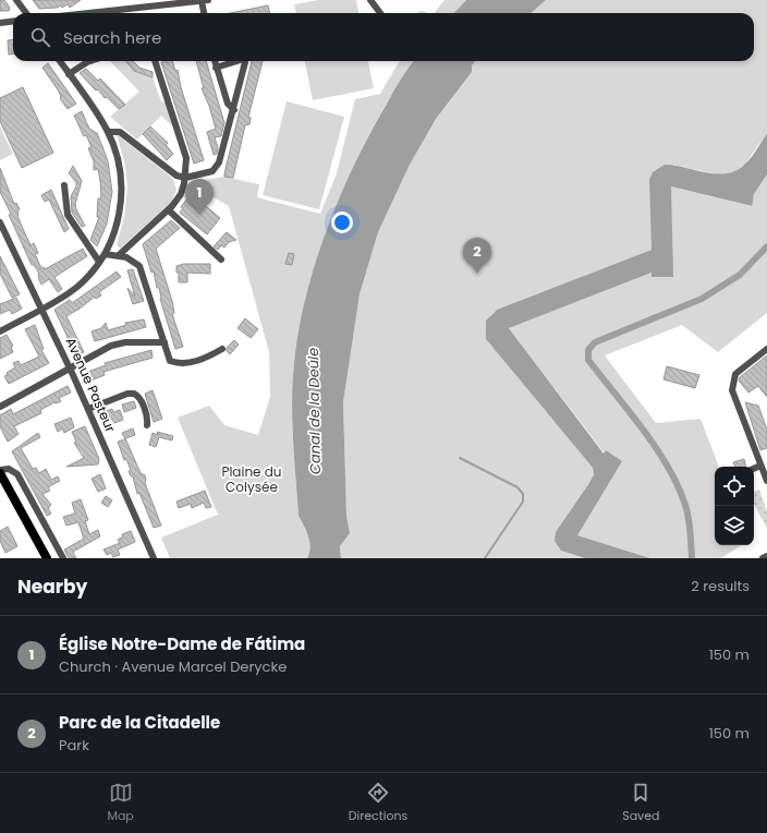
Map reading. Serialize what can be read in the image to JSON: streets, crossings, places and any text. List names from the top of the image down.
{
  "streets": {
    "street": ["Avenue Pasteur"]
  },
  "water": ["Canal de la Deûle"],
  "parks": ["Plaine du Colysée"],
  "page": {
    "search": "Search here",
    "pins": ["1", "2"],
    "heading": ["Nearby", "2 results"],
    "list": [
      {
        "mark": "1",
        "name": "Église Notre-Dame de Fátima",
        "note": "Church · Avenue Marcel Derycke",
        "value": "150 m"
      },
      {
        "mark": "2",
        "name": "Parc de la Citadelle",
        "note": "Park",
        "value": "150 m"
      }
    ],
    "nav": ["Map", "Directions", "Saved"]
  }
}
